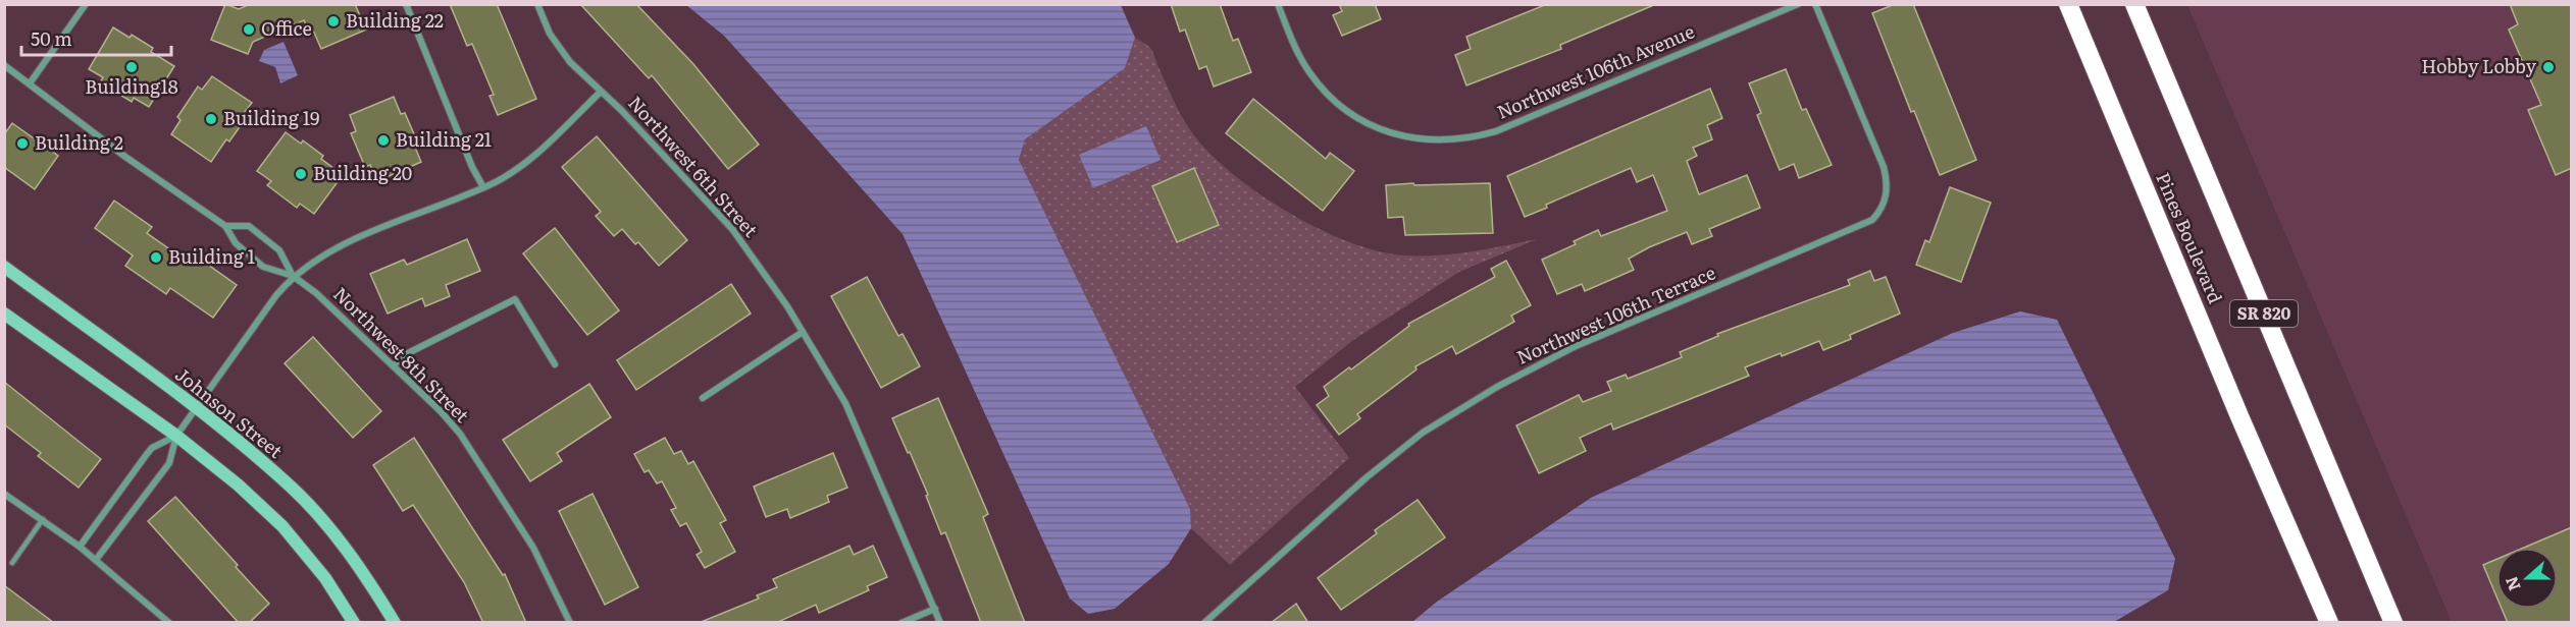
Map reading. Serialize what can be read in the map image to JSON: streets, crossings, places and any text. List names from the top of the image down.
{
  "streets": {
    "highway": ["Pines Boulevard", "SR 820"],
    "street": [
      "Northwest 106th Avenue",
      "Northwest 6th Street",
      "Northwest 106th Terrace",
      "Northwest 8th Street",
      "Johnson Street"
    ]
  },
  "places": [
    "Building 22",
    "Office",
    "Building18",
    "Hobby Lobby",
    "Building 19",
    "Building 21",
    "Building 2",
    "Building 20",
    "Building 1"
  ],
  "scale_bar": "50 m",
  "north": "left"
}
